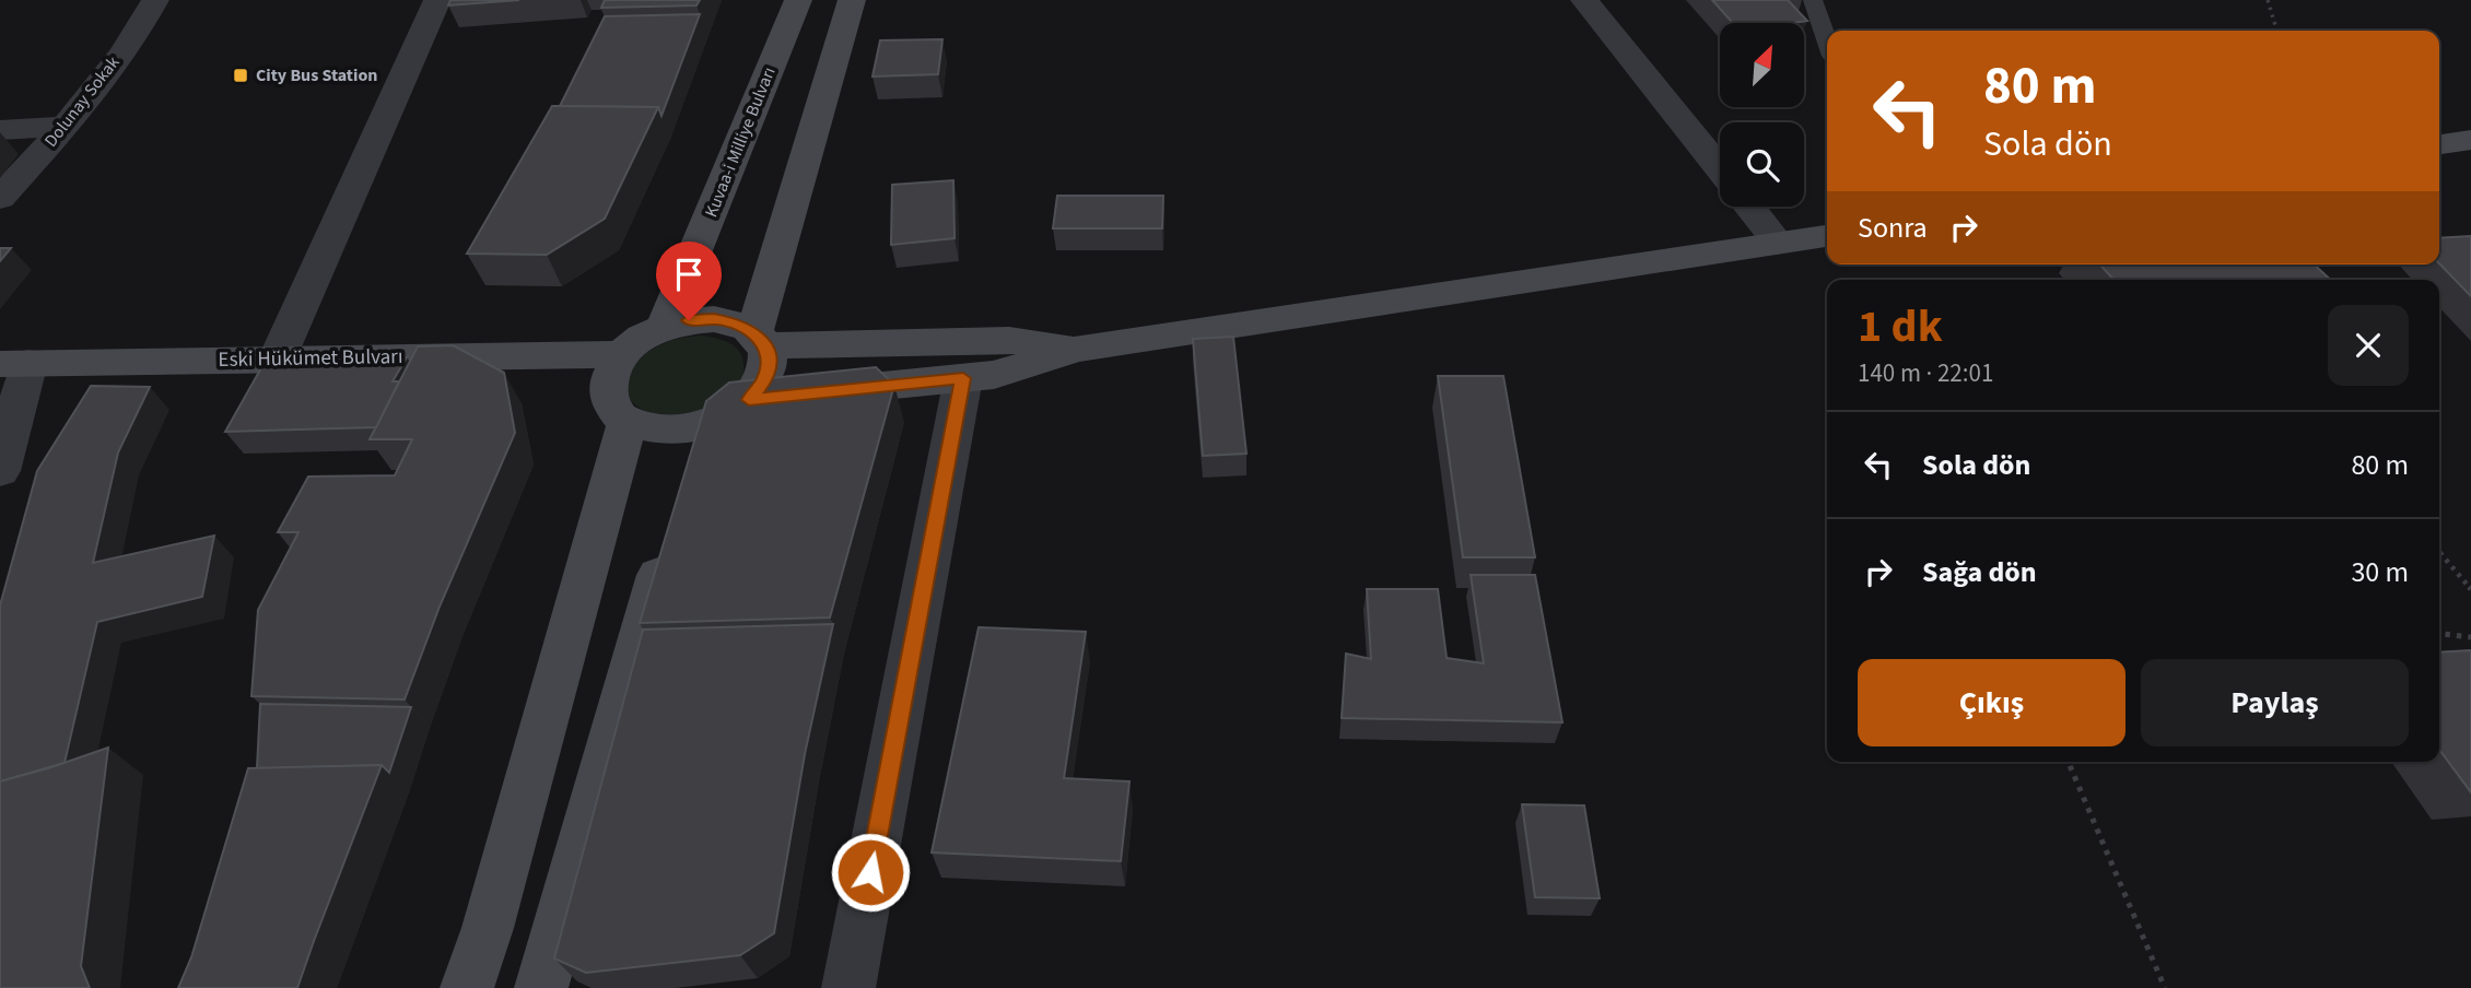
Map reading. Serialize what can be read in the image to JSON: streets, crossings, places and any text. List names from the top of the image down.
{
  "streets": {
    "street": ["Dolunay Sokak", "Kuvaa-i Milliye Bulvarı", "Eski Hükümet Bulvarı"]
  },
  "crossings": [
    ["Kuvaa-i Milliye Bulvarı", "Eski Hükümet Bulvarı"]
  ],
  "places": {
    "transit": ["City Bus Station"]
  },
  "north": "top right",
  "page": {
    "turn": ["80 m", "Sola dön"],
    "then": "Sonra",
    "heading": ["1 dk", "140 m · 22:01"],
    "list": [
      {
        "name": "Sola dön",
        "value": "80 m"
      },
      {
        "name": "Sağa dön",
        "value": "30 m"
      }
    ],
    "buttons": ["Çıkış", "Paylaş"]
  }
}
